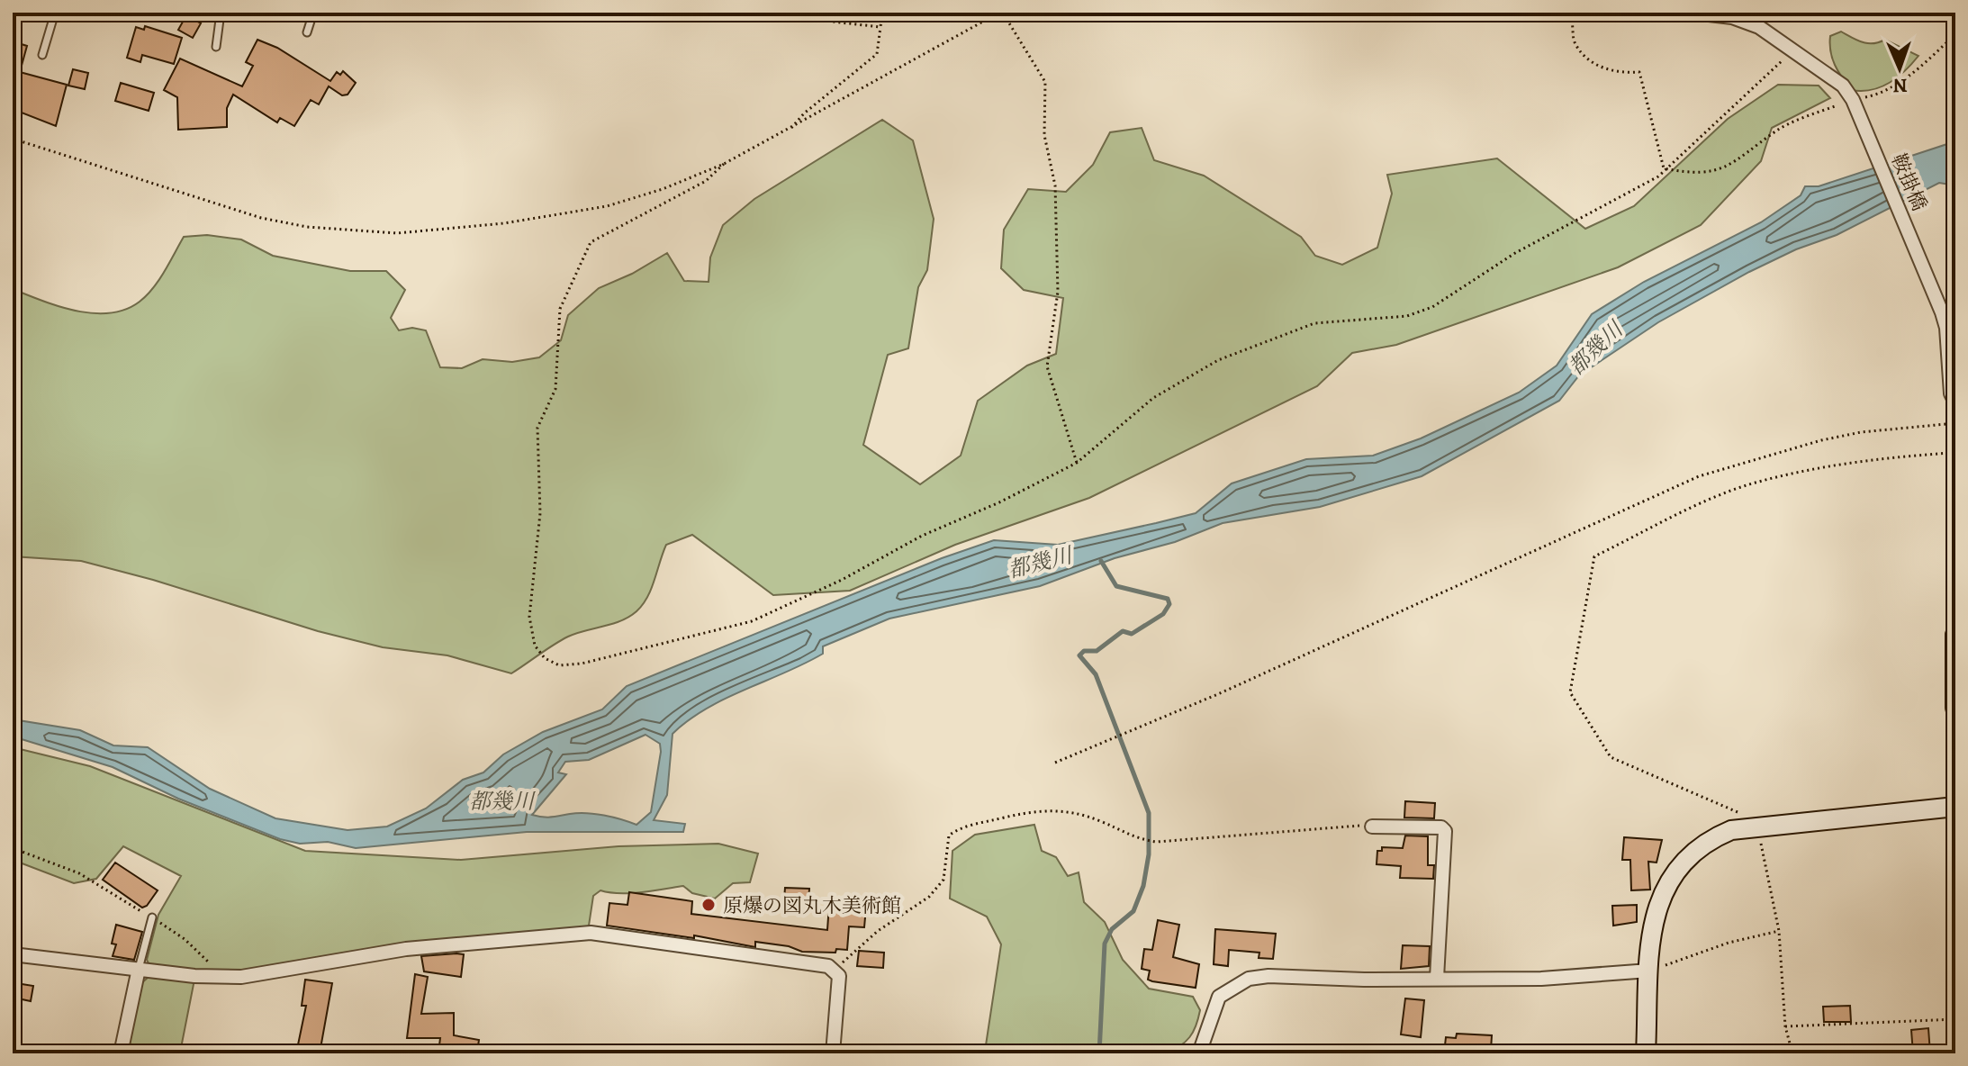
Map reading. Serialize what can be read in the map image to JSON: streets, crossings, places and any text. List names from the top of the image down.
{
  "streets": {
    "street": ["鞍掛橋"]
  },
  "water": ["都幾川"],
  "places": ["原爆の図丸木美術館"],
  "north": "bottom"
}
